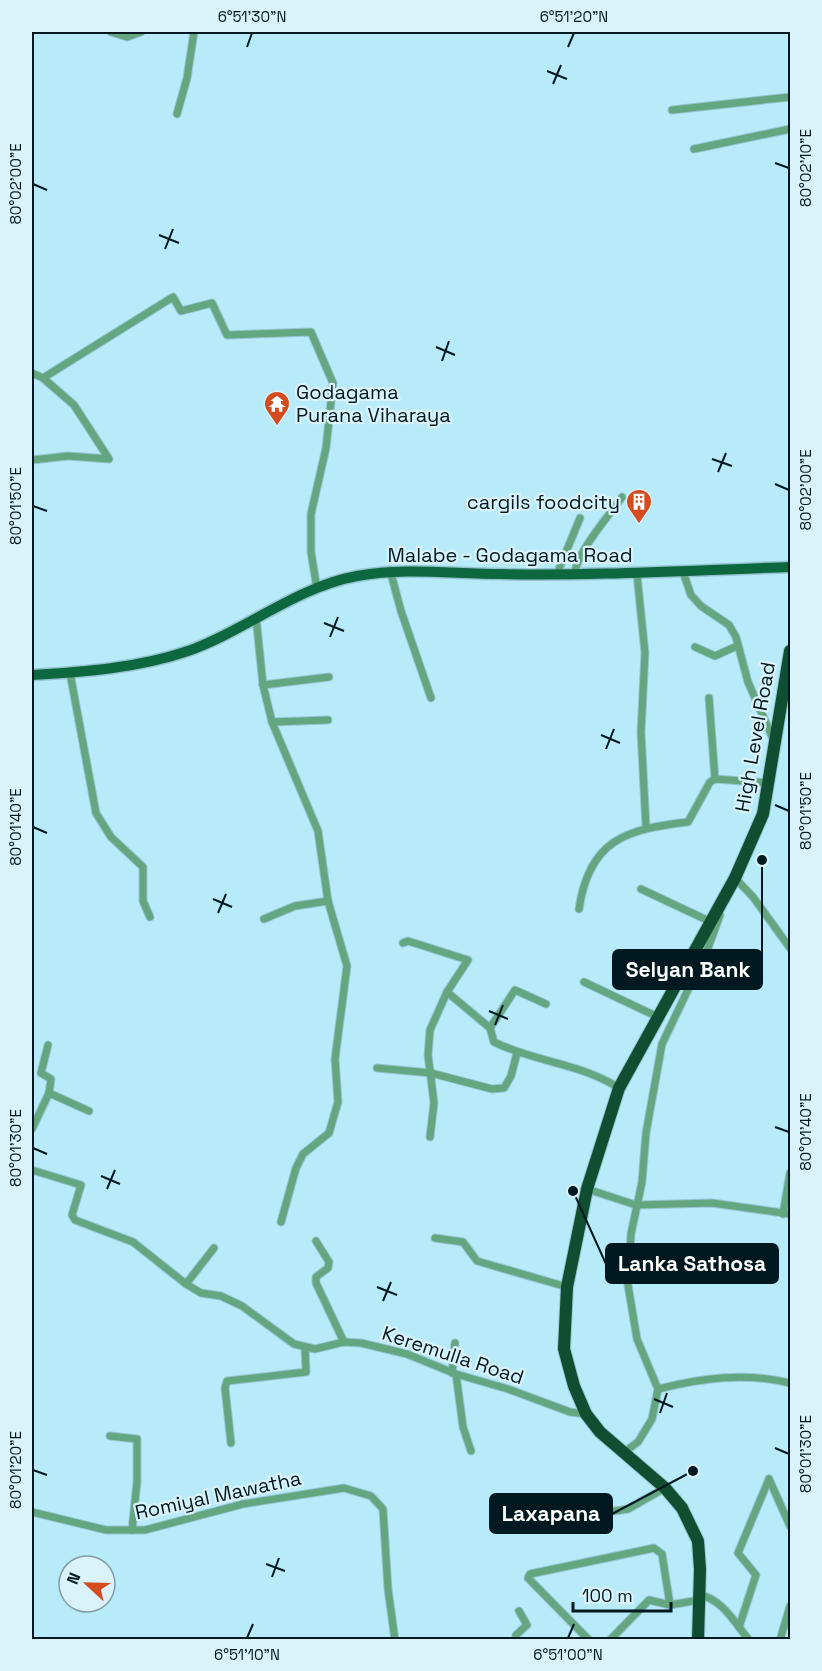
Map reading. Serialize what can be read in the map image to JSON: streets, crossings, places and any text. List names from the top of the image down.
{
  "streets": {
    "highway": ["High Level Road"],
    "main road": ["Malabe - Godagama Road"],
    "street": ["Keremulla Road", "Romiyal Mawatha"]
  },
  "crossings": [
    ["High Level Road", "Keremulla Road"]
  ],
  "places": {
    "temple": ["Godagama Purana Viharaya"],
    "building": ["cargils foodcity"],
    "other": ["Selyan Bank", "Lanka Sathosa", "Laxapana"]
  },
  "scale_bar": "100 m",
  "north": "left",
  "coordinates": [
    "6°51'30\"N",
    "6°51'20\"N",
    "80°02'10\"E",
    "80°02'00\"E",
    "80°01'50\"E",
    "80°01'40\"E",
    "80°01'30\"E",
    "80°01'20\"E",
    "6°51'10\"N",
    "6°51'00\"N"
  ]
}
